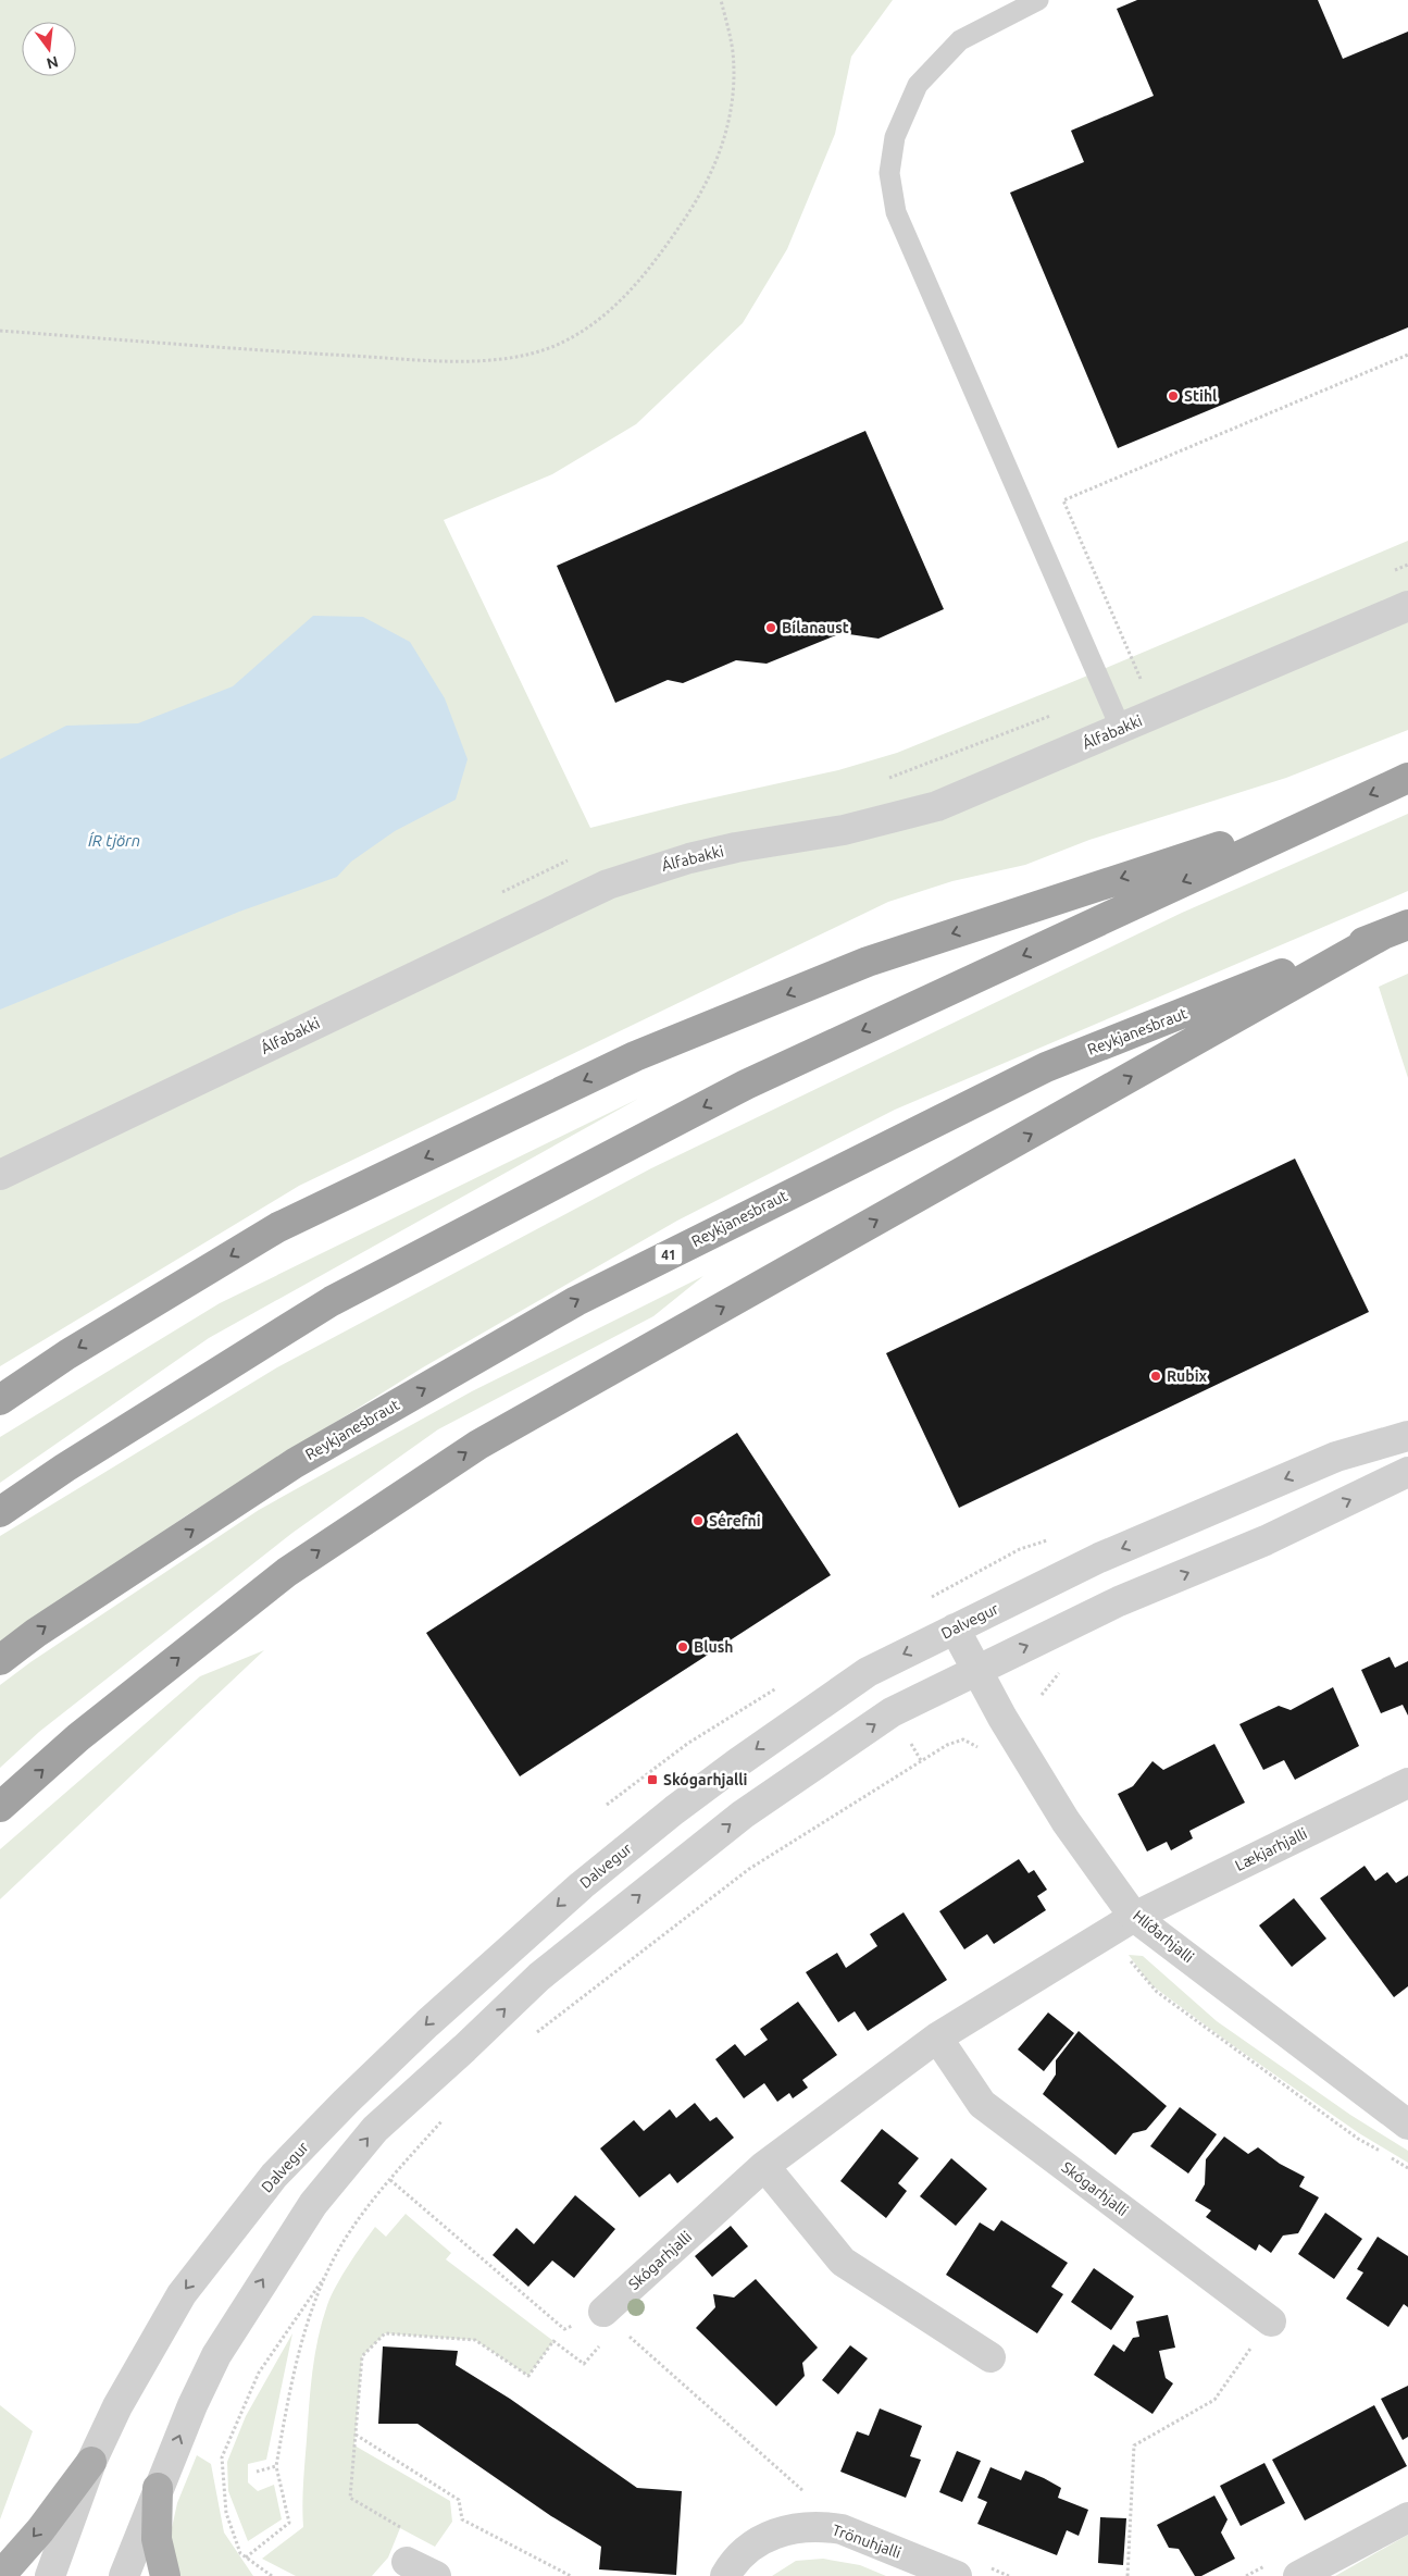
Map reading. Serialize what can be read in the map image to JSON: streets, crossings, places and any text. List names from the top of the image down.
{
  "streets": {
    "highway": ["Reykjanesbraut", "41"],
    "street": [
      "Álfabakki",
      "Dalvegur",
      "Lækjarhjalli",
      "Hlíðarhjalli",
      "Skógarhjalli",
      "Trönuhjalli"
    ]
  },
  "crossings": [
    ["Dalvegur", "Hlíðarhjalli"],
    ["Lækjarhjalli", "Hlíðarhjalli"],
    ["Lækjarhjalli", "Skógarhjalli"],
    ["Hlíðarhjalli", "Skógarhjalli"]
  ],
  "water": ["ÍR tjörn"],
  "places": {
    "other": [
      "Stihl",
      "Bílanaust",
      "Rubix",
      "Sérefni",
      "Blush"
    ],
    "transit": ["Skógarhjalli"]
  },
  "north": "bottom"
}
